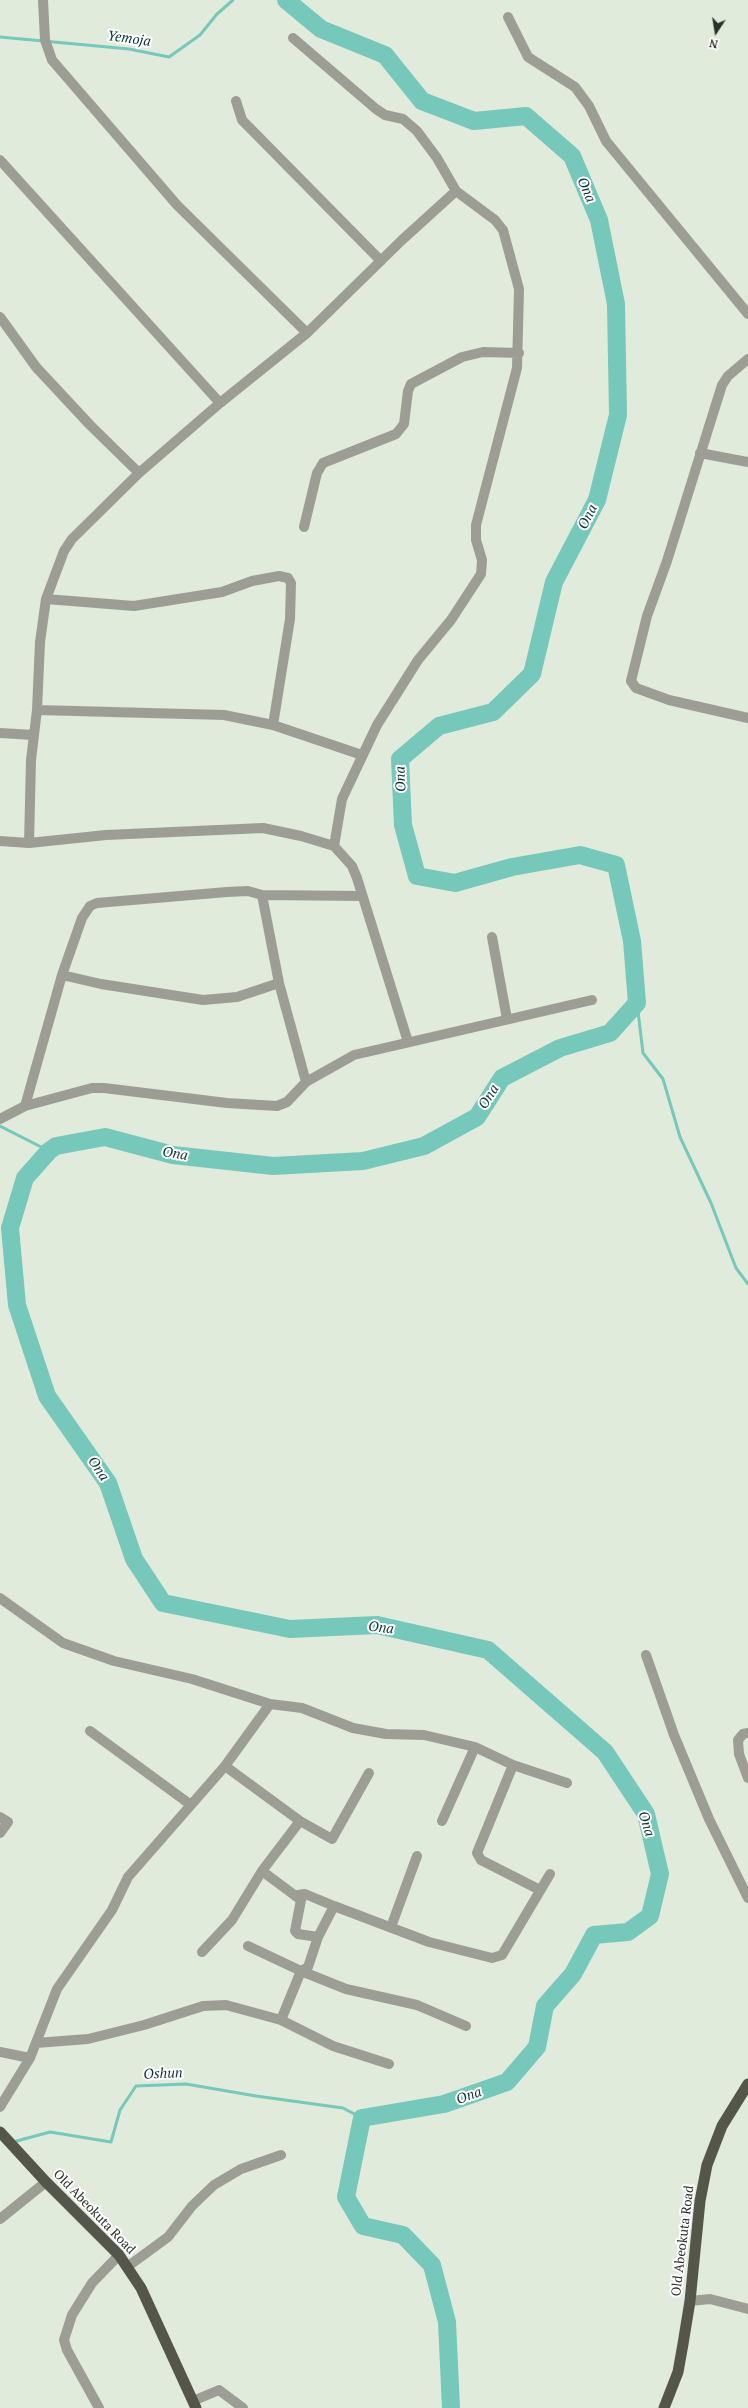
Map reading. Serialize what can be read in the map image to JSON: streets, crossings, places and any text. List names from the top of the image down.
{
  "streets": {
    "highway": ["Old Abeokuta Road"]
  },
  "water": ["Yemoja", "Ona", "Oshun"],
  "north": "bottom"
}
